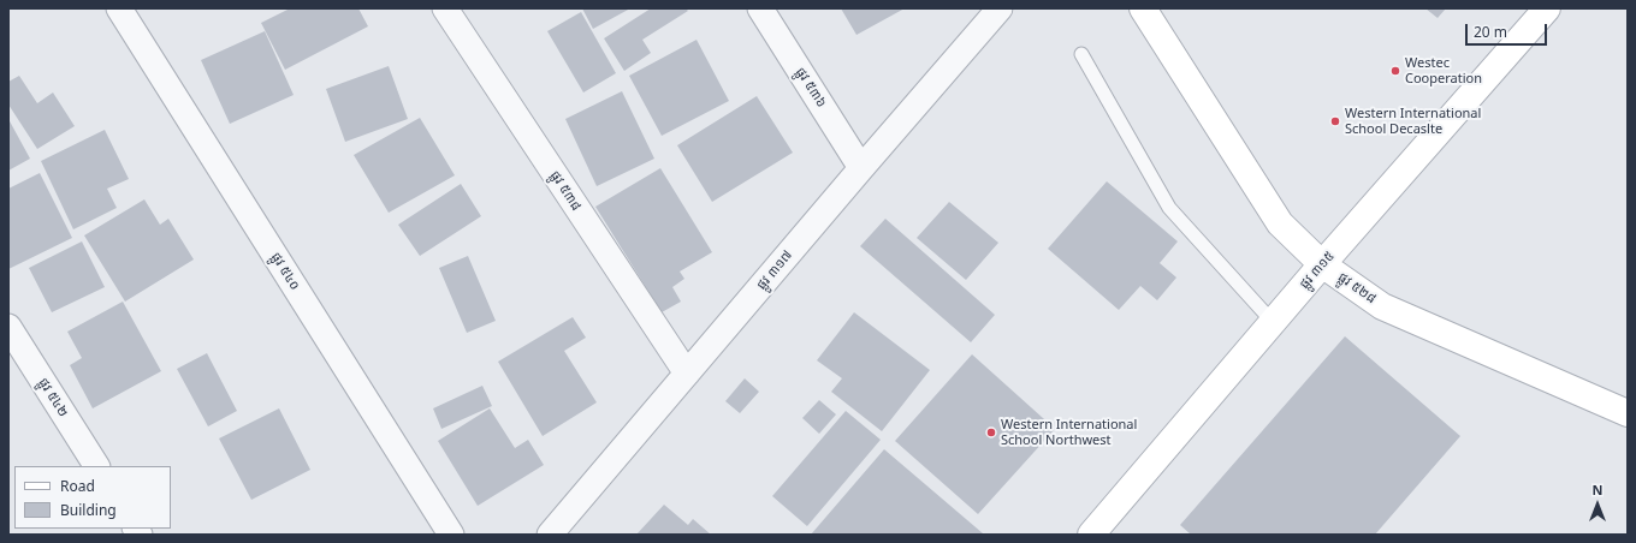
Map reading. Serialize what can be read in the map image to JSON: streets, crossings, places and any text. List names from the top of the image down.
{
  "streets": {
    "street": [
      "ផ្លូវ ៥៣៦",
      "ផ្លូវ ៥៣៨",
      "ផ្លូវ ៣១៧",
      "ផ្លូវ ៣១៥",
      "ផ្លូវ ៥៤០",
      "ផ្លូវ ៥២៨",
      "ផ្លូវ ៥៤២"
    ]
  },
  "crossings": [
    ["ផ្លូវ ៥៣៦", "ផ្លូវ ៣១៧"],
    ["ផ្លូវ ៥៣៨", "ផ្លូវ ៣១៧"],
    ["ផ្លូវ ៣១៥", "ផ្លូវ ៥២៨"]
  ],
  "places": ["Westec Cooperation", "Western International School Decaslte", "Western International School Northwest"],
  "legend": ["Road", "Building"],
  "scale_bar": "20 m",
  "north": "top"
}
